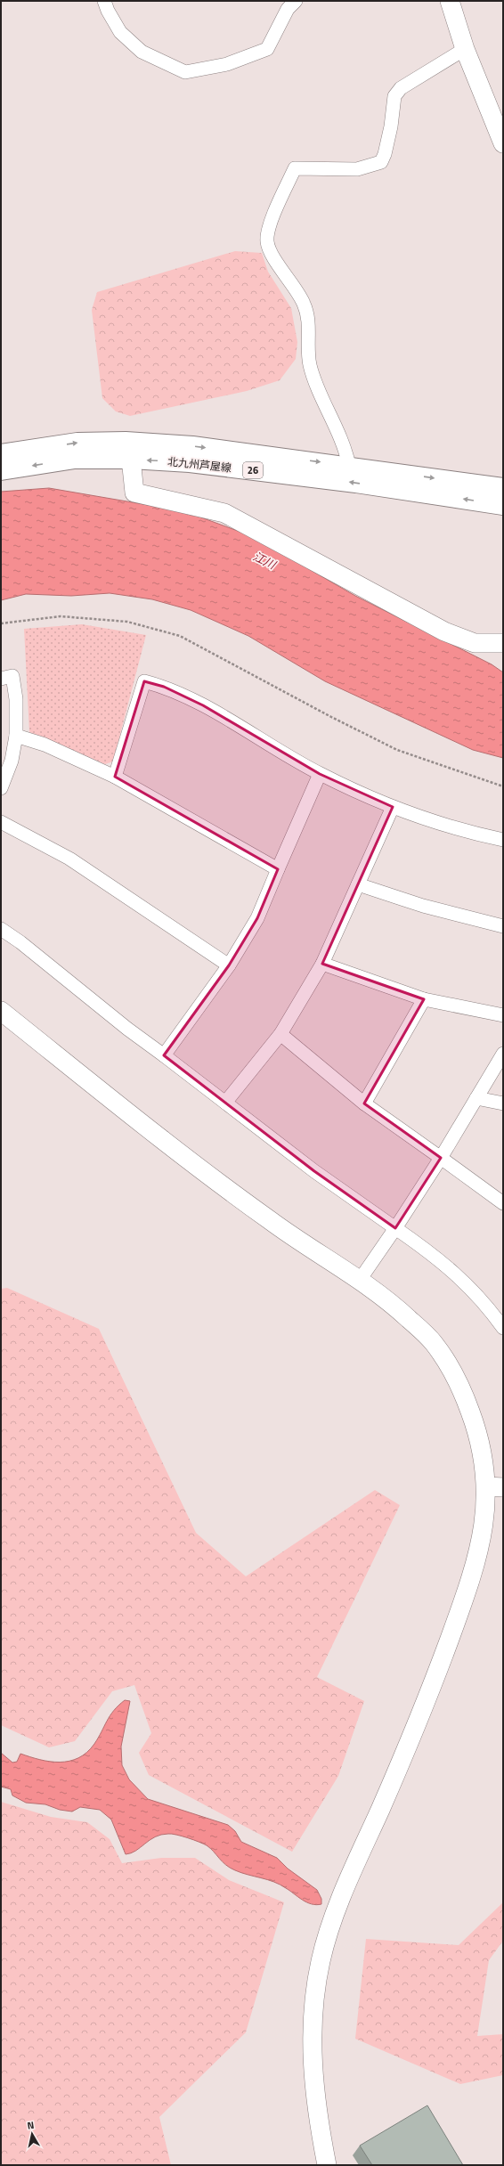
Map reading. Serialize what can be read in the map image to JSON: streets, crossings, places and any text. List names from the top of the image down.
{
  "streets": {
    "main road": ["北九州芦屋線", "26"]
  },
  "water": ["江川"],
  "north": "top"
}
